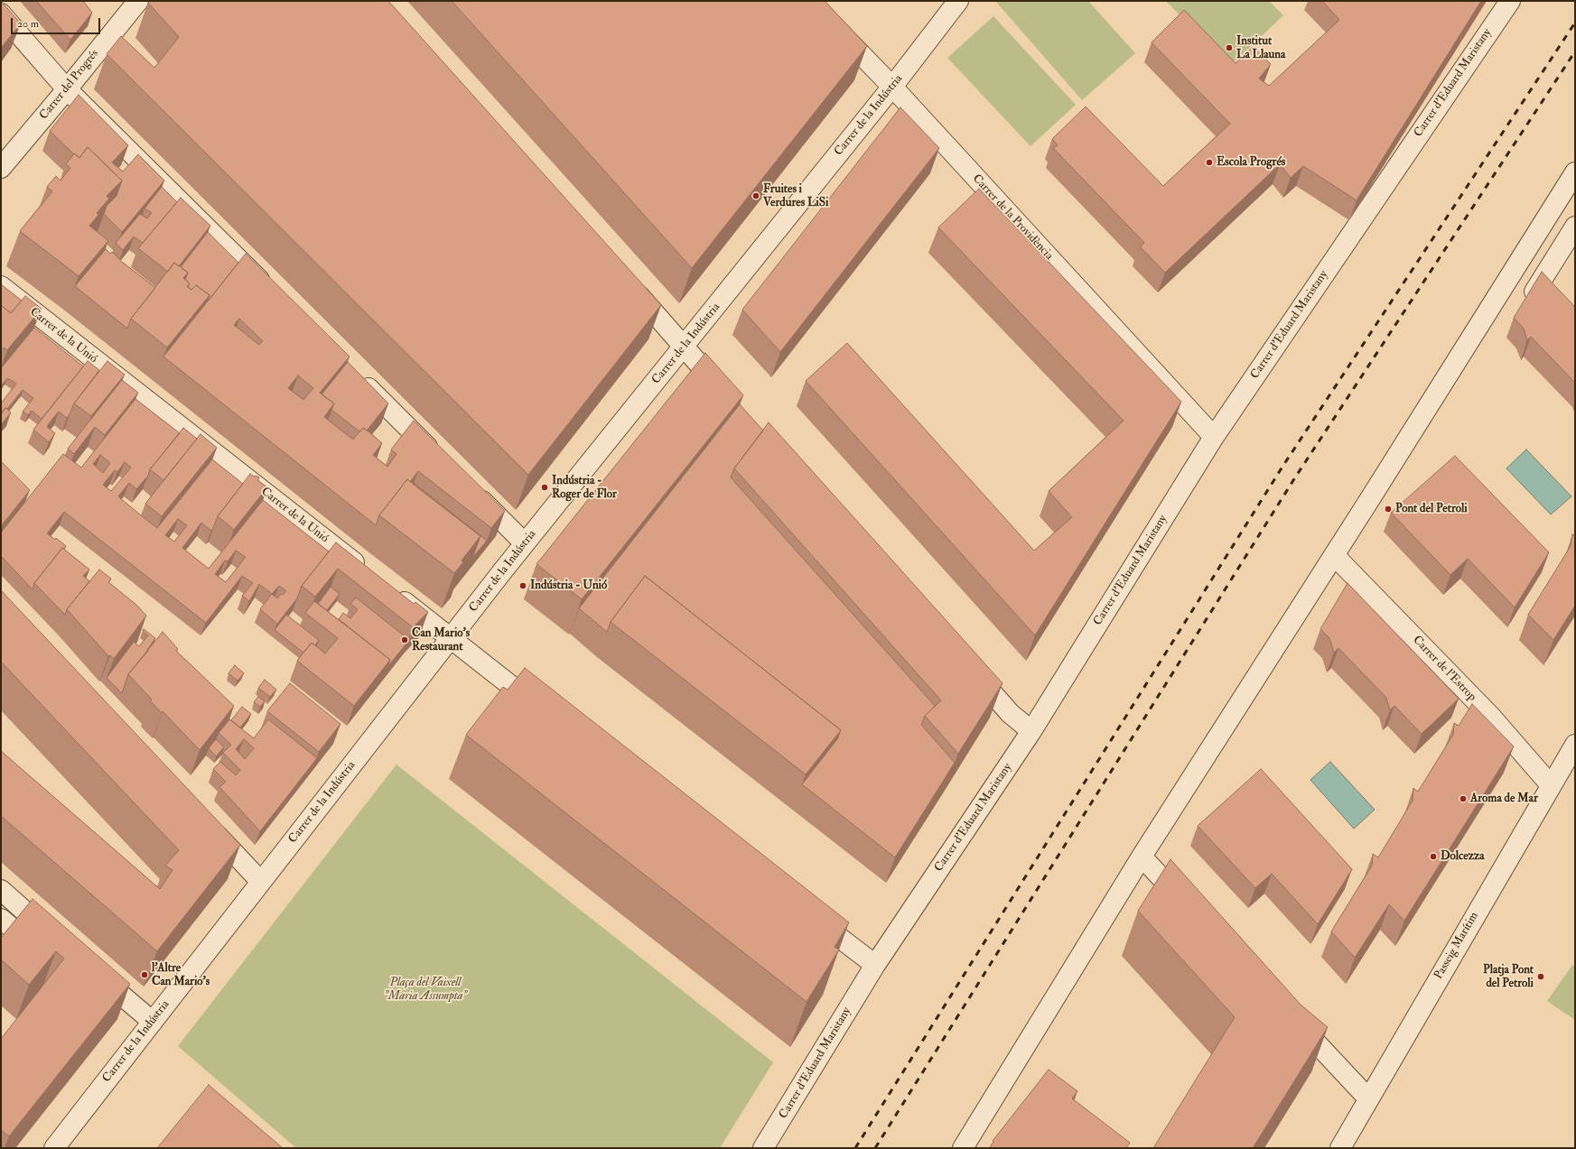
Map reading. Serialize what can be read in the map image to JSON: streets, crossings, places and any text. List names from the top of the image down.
{
  "streets": {
    "street": [
      "Carrer d'Eduard Maristany",
      "Carrer del Progrés",
      "Carrer de la Indústria",
      "Carrer de la Providència",
      "Carrer de la Unió",
      "Carrer de l'Estrop",
      "Passeig Marítim"
    ]
  },
  "crossings": [
    ["Carrer d'Eduard Maristany", "Carrer de la Providència"],
    ["Carrer de la Indústria", "Carrer de la Providència"],
    ["Carrer de l'Estrop", "Passeig Marítim"]
  ],
  "parks": ["Plaça del Vaixell \"Maria Assumpta\""],
  "places": [
    "Institut La Llauna",
    "Escola Progrés",
    "Fruites i Verdures LiSi",
    "Indústria - Roger de Flor",
    "Pont del Petroli",
    "Indústria - Unió",
    "Can Mario’s Restaurant",
    "Aroma de Mar",
    "Dolcezza",
    "l'Altre Can Mario's",
    "Platja Pont del Petroli"
  ],
  "scale_bar": "20 m"
}
